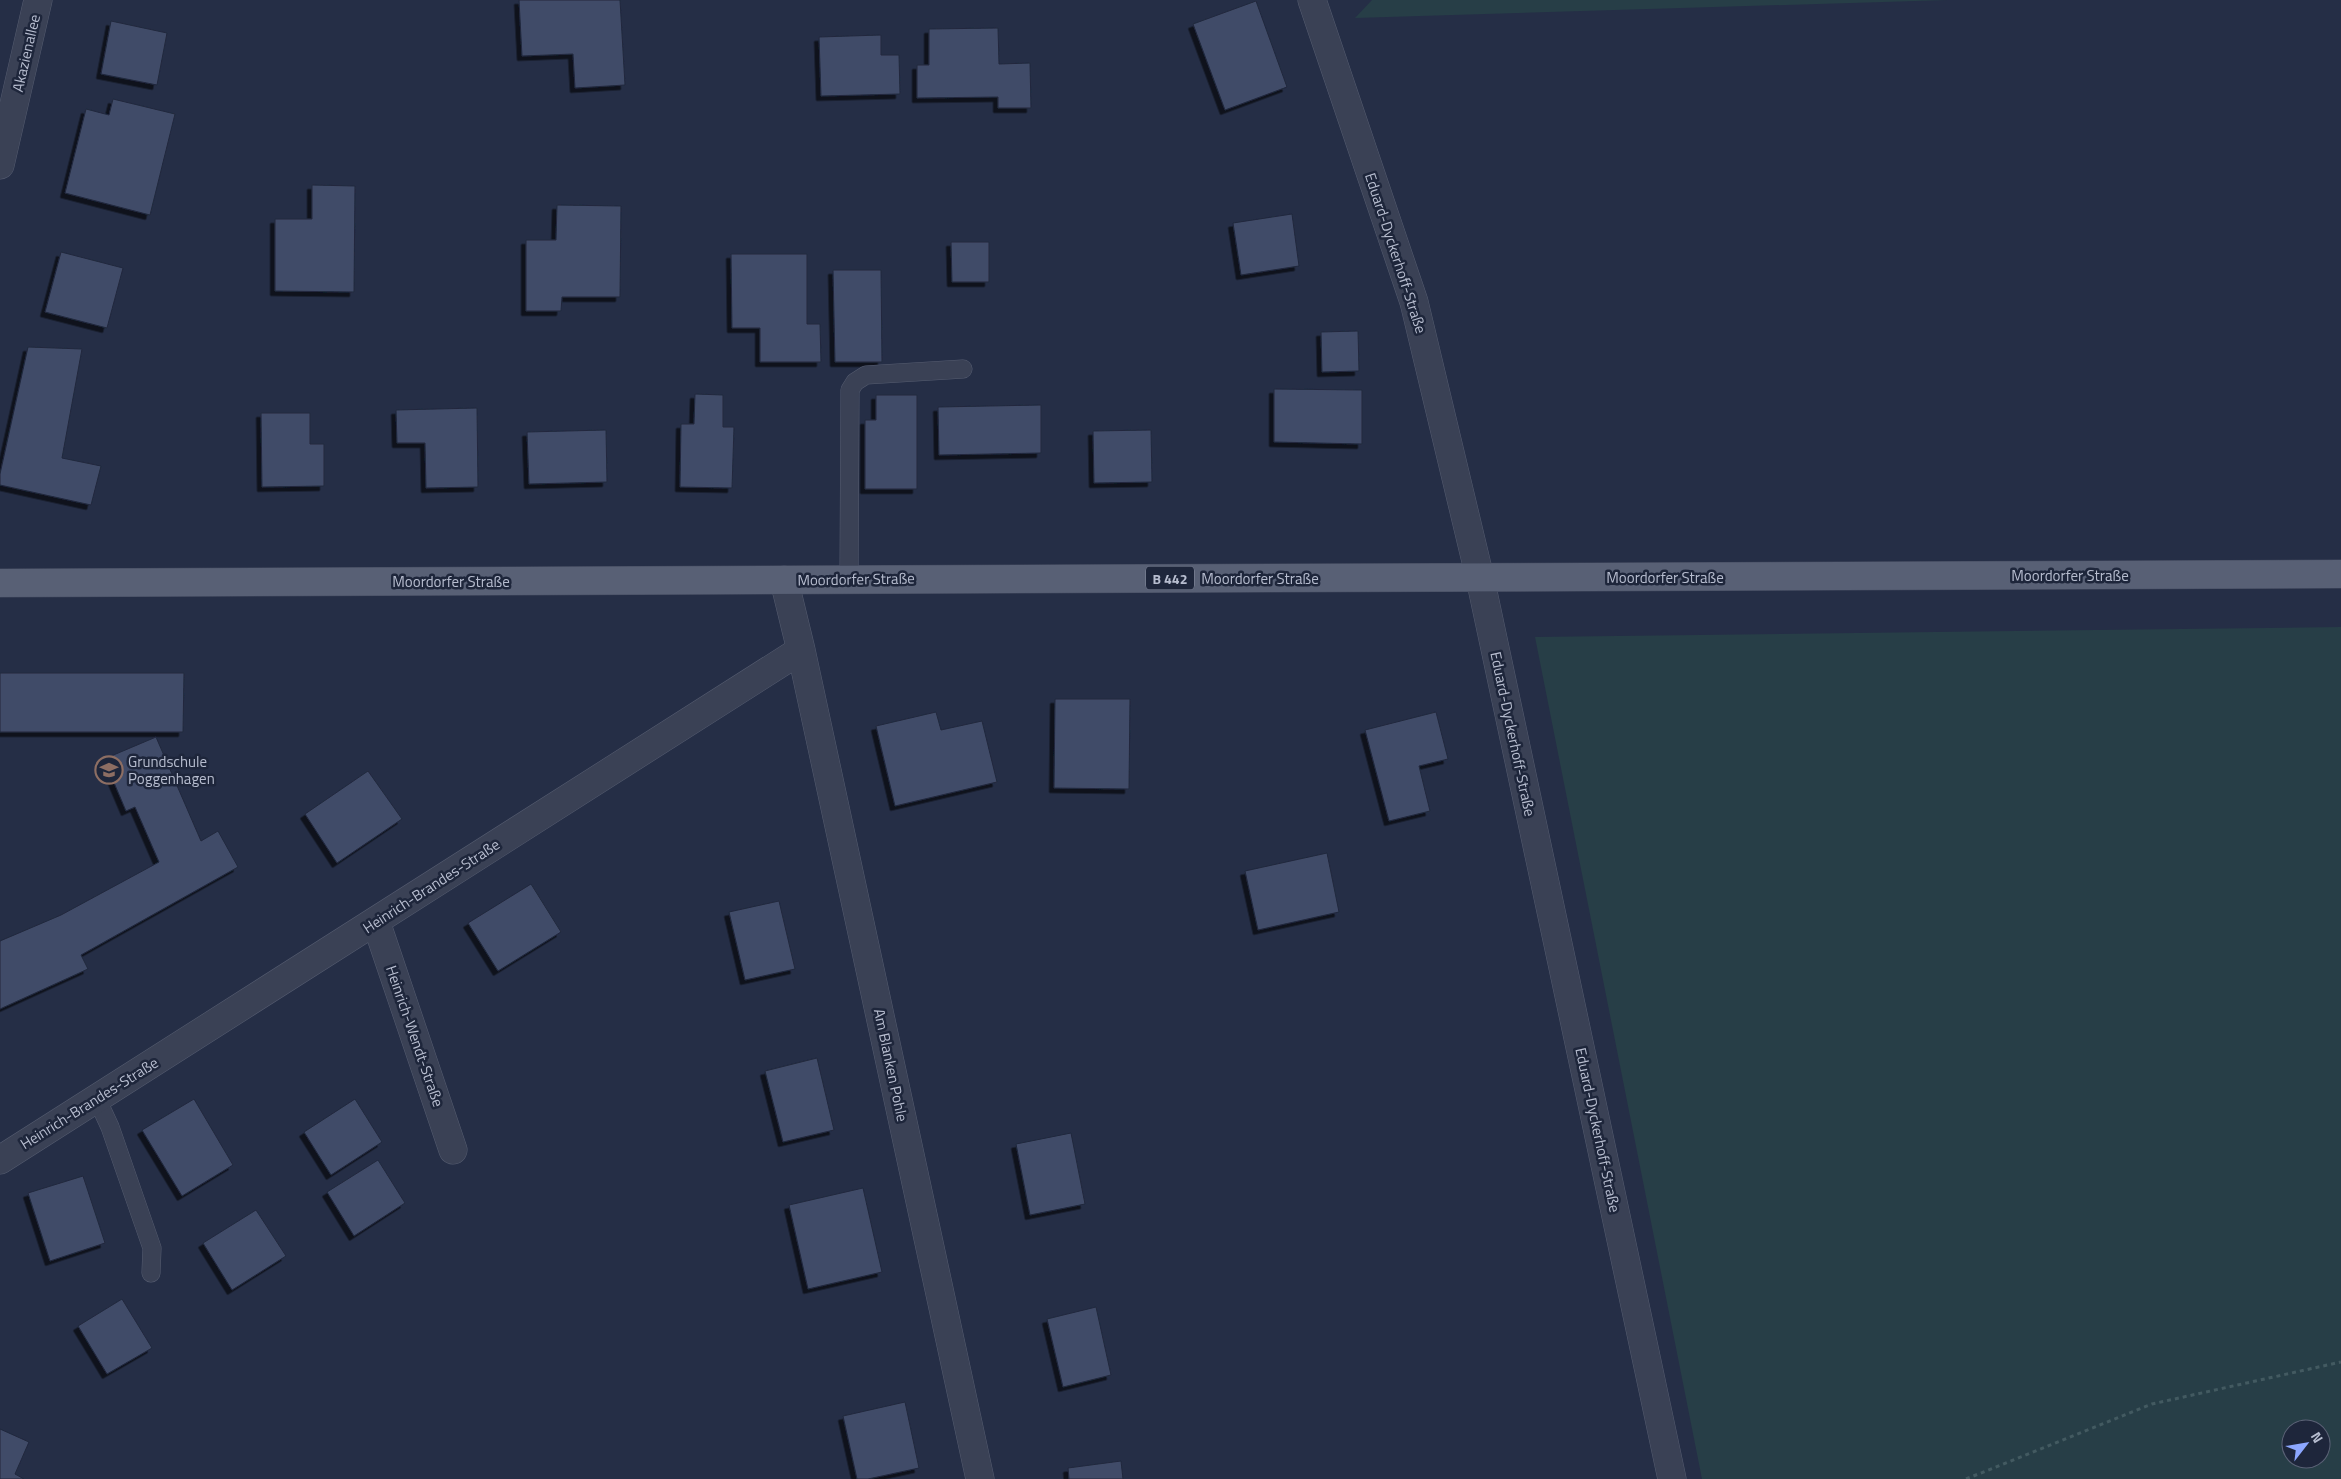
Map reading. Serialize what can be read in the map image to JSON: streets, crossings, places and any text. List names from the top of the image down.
{
  "streets": {
    "main road": ["Moordorfer Straße", "B 442"],
    "street": [
      "Akazienallee",
      "Eduard-Dyckerhoff-Straße",
      "Heinrich-Brandes-Straße",
      "Heinrich-Wendt-Straße",
      "Am Blanken Pohle"
    ]
  },
  "crossings": [
    ["Eduard-Dyckerhoff-Straße", "Moordorfer Straße"],
    ["Heinrich-Brandes-Straße", "Heinrich-Wendt-Straße"],
    ["Heinrich-Brandes-Straße", "Am Blanken Pohle"]
  ],
  "places": {
    "school or university": ["Grundschule Poggenhagen"]
  },
  "north": "top right"
}
